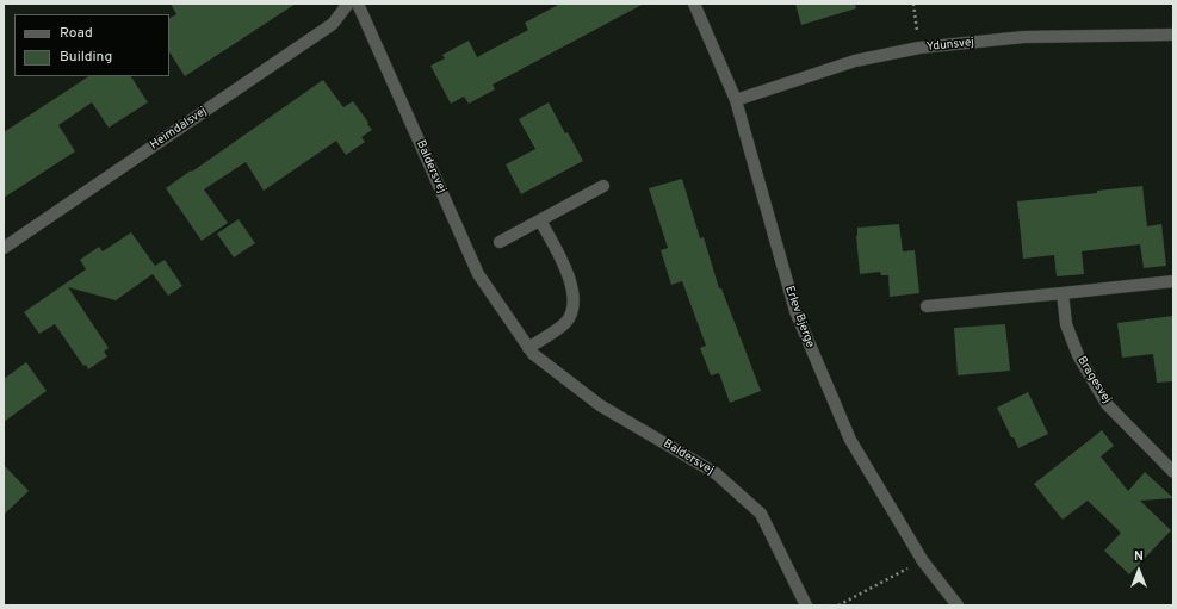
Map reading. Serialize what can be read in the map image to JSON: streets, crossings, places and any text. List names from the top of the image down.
{
  "streets": {
    "street": [
      "Ydunsvej",
      "Heimdalsvej",
      "Baldersvej",
      "Erlev Bjerge",
      "Bragesvej"
    ]
  },
  "crossings": [
    ["Ydunsvej", "Erlev Bjerge"]
  ],
  "legend": ["Road", "Building"],
  "north": "top"
}
